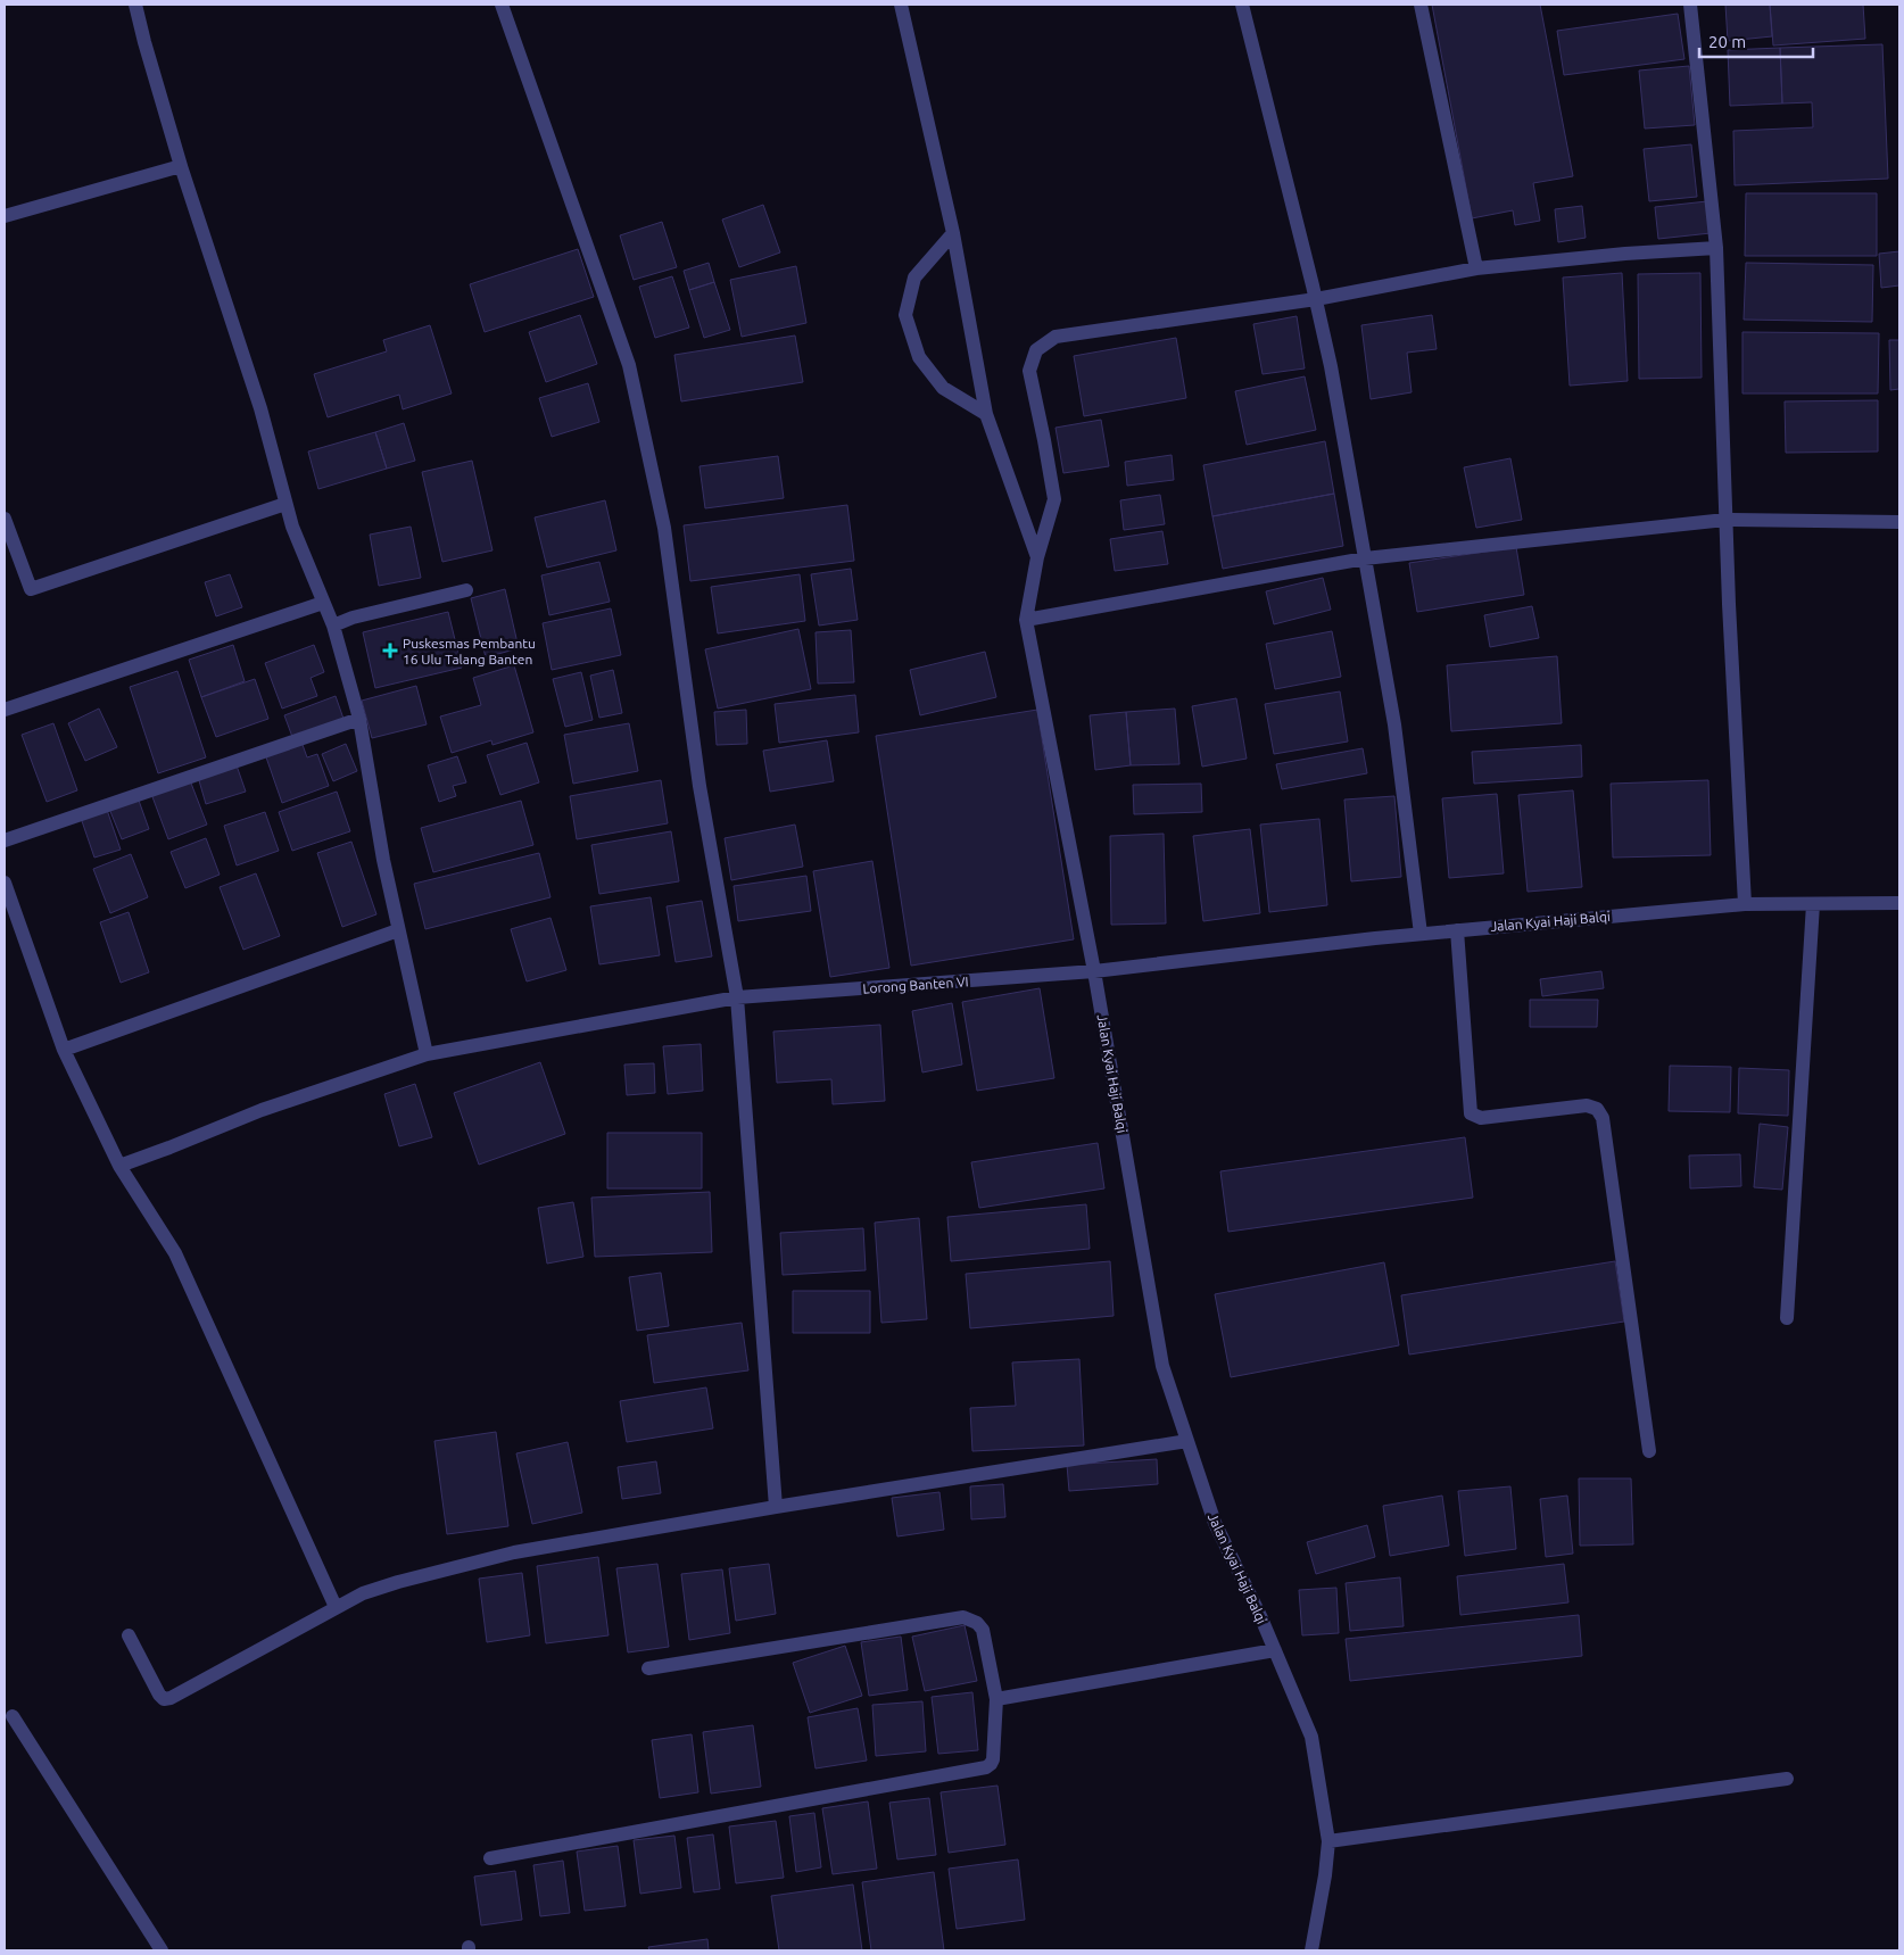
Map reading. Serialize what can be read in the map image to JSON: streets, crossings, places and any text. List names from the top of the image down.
{
  "streets": {
    "street": ["Jalan Kyai Haji Balqi", "Lorong Banten VI"]
  },
  "crossings": [
    ["Jalan Kyai Haji Balqi", "Lorong Banten VI"]
  ],
  "places": {
    "health": ["Puskesmas Pembantu 16 Ulu Talang Banten"]
  },
  "scale_bar": "20 m"
}
